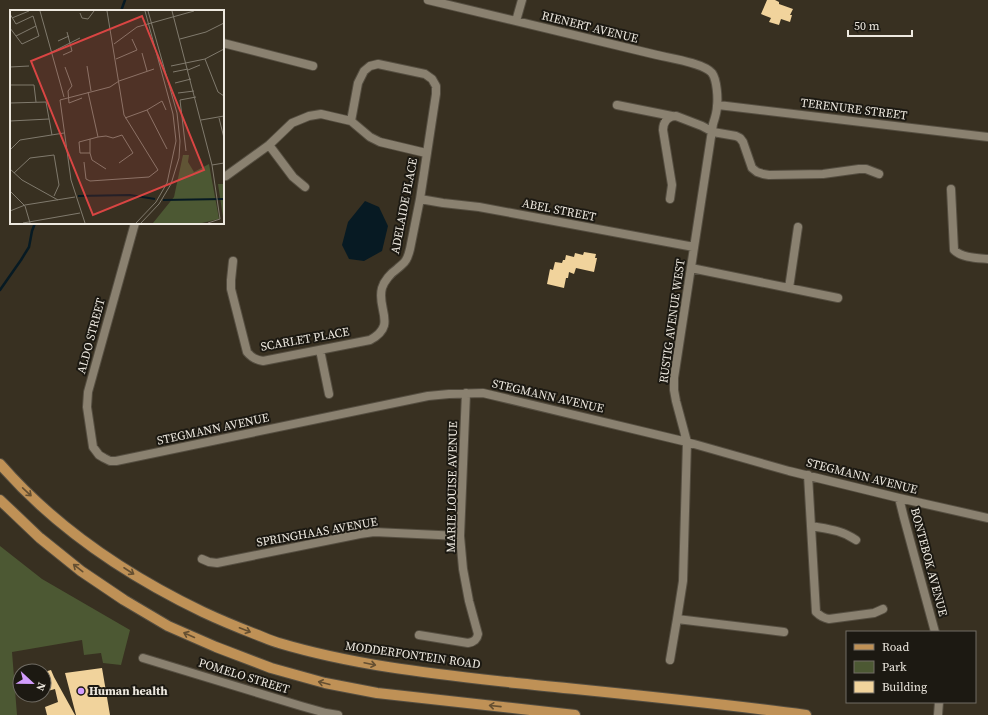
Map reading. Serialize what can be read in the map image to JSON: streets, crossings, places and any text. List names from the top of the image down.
{
  "streets": {
    "main road": ["MODDERFONTEIN ROAD"],
    "street": [
      "RIENERT AVENUE",
      "TERENURE STREET",
      "ADELAIDE PLACE",
      "ABEL STREET",
      "RUSTIG AVENUE WEST",
      "ALDO STREET",
      "SCARLET PLACE",
      "STEGMANN AVENUE",
      "MARIE LOUISE AVENUE",
      "SPRINGHAAS AVENUE",
      "BONTEBOK AVENUE",
      "POMELO STREET"
    ]
  },
  "crossings": [
    ["RIENERT AVENUE", "TERENURE STREET"],
    ["RIENERT AVENUE", "RUSTIG AVENUE WEST"],
    ["TERENURE STREET", "RUSTIG AVENUE WEST"],
    ["ADELAIDE PLACE", "ABEL STREET"],
    ["ADELAIDE PLACE", "SCARLET PLACE"],
    ["ABEL STREET", "RUSTIG AVENUE WEST"],
    ["RUSTIG AVENUE WEST", "STEGMANN AVENUE"],
    ["ALDO STREET", "STEGMANN AVENUE"],
    ["STEGMANN AVENUE", "MARIE LOUISE AVENUE"],
    ["STEGMANN AVENUE", "BONTEBOK AVENUE"],
    ["MARIE LOUISE AVENUE", "SPRINGHAAS AVENUE"]
  ],
  "places": ["Human health"],
  "legend": ["Road", "Park", "Building"],
  "scale_bar": "50 m",
  "north": "right"
}
